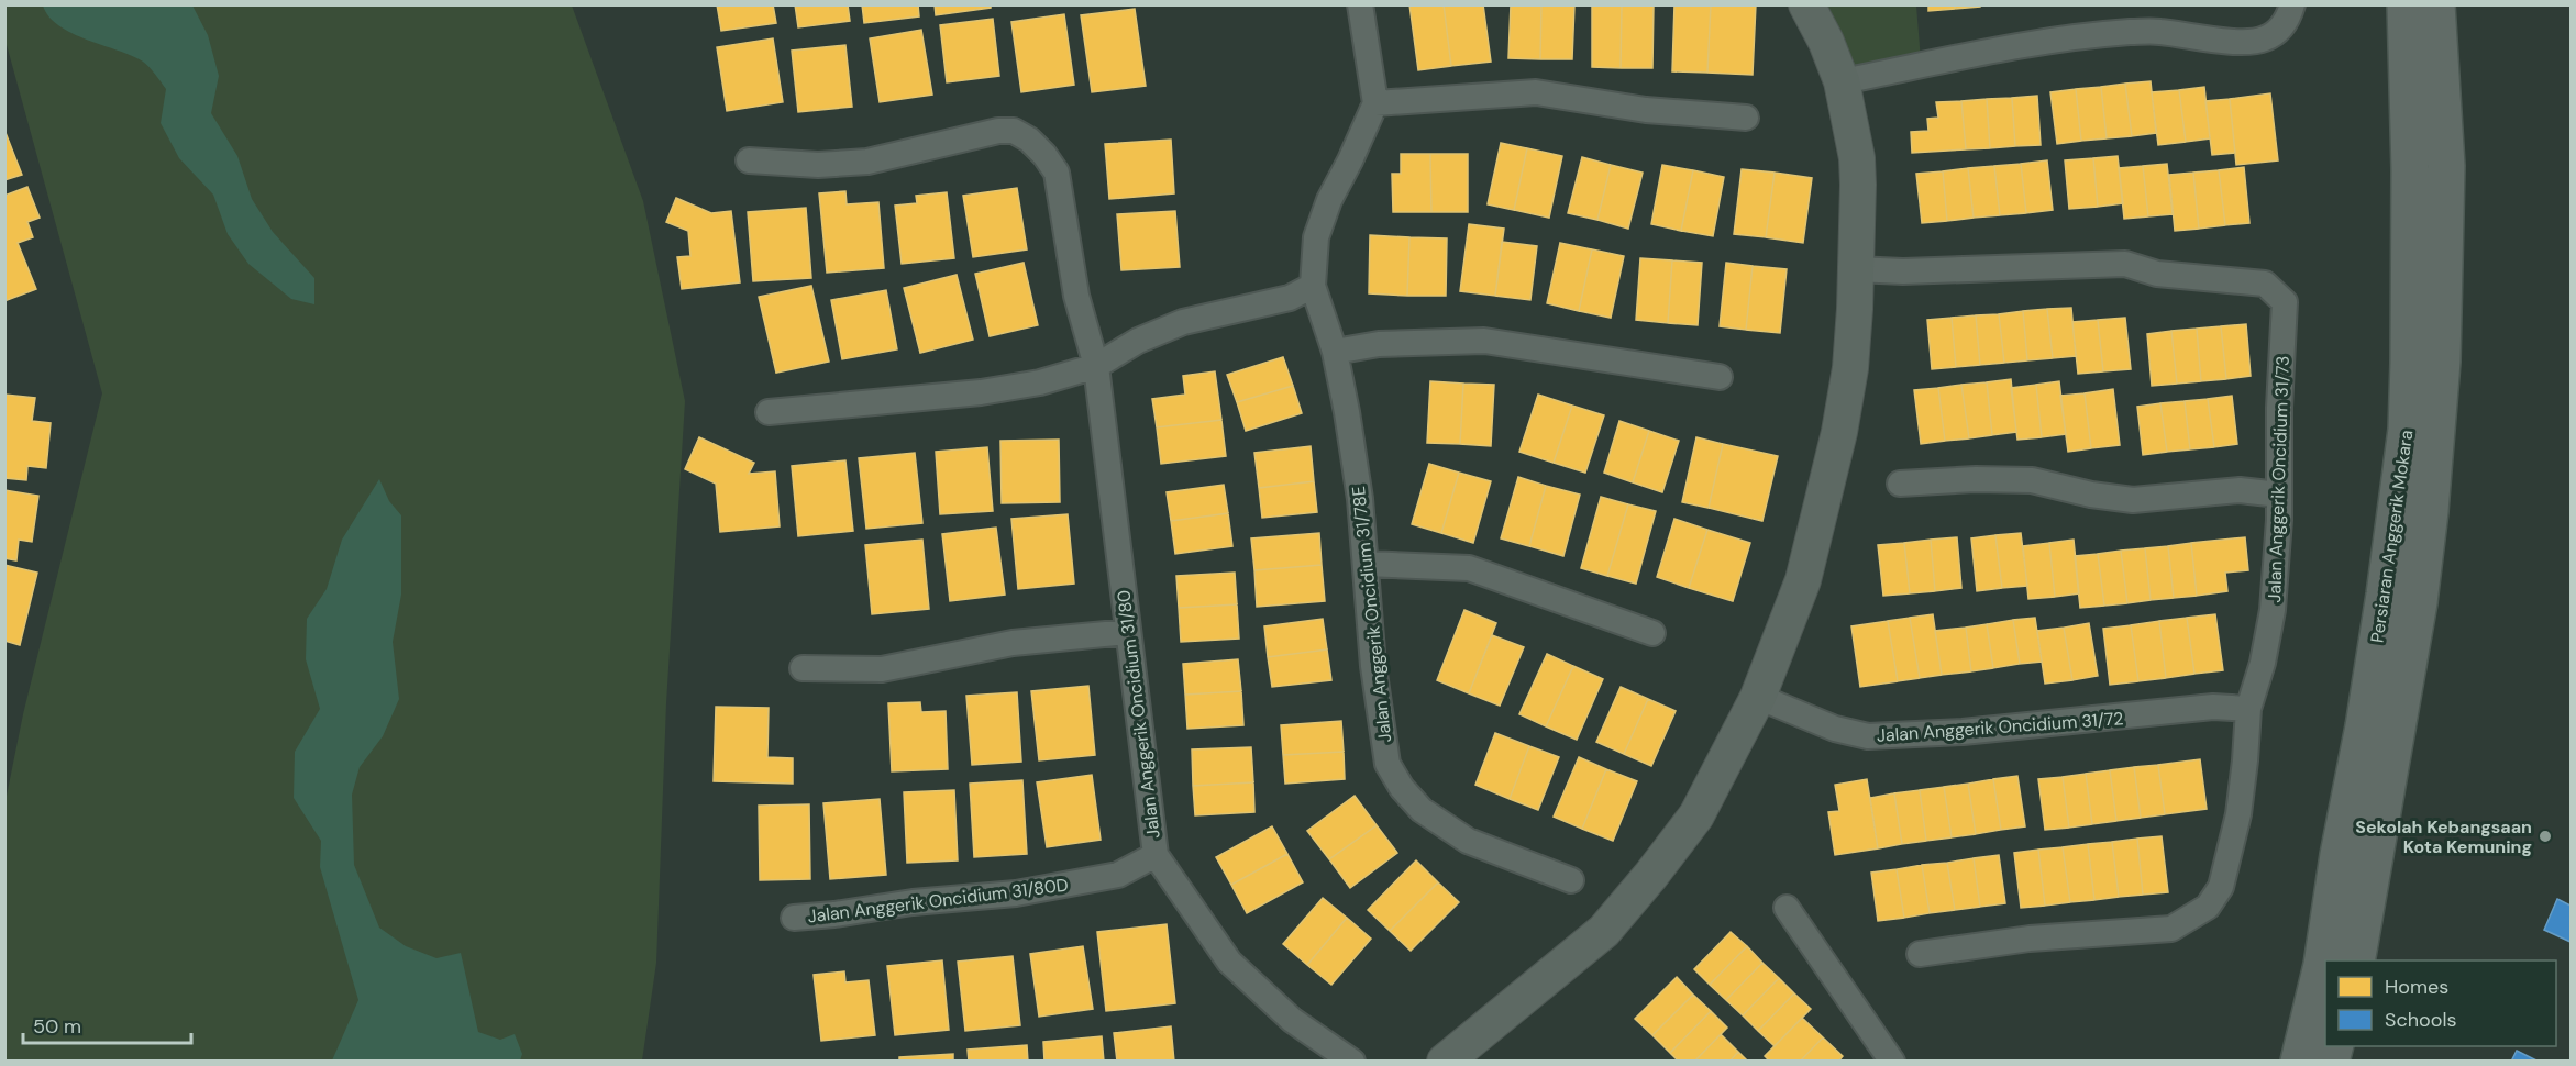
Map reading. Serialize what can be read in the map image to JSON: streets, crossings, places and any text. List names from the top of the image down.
{
  "streets": {
    "main road": ["Persiaran Anggerik Mokara"],
    "street": [
      "Jalan Anggerik Oncidium 31/73",
      "Jalan Anggerik Oncidium 31/78E",
      "Jalan Anggerik Oncidium 31/80",
      "Jalan Anggerik Oncidium 31/72",
      "Jalan Anggerik Oncidium 31/80D"
    ]
  },
  "crossings": [
    ["Jalan Anggerik Oncidium 31/73", "Jalan Anggerik Oncidium 31/72"],
    ["Jalan Anggerik Oncidium 31/80", "Jalan Anggerik Oncidium 31/80D"]
  ],
  "places": ["Sekolah Kebangsaan Kota Kemuning"],
  "legend": ["Homes", "Schools"],
  "scale_bar": "50 m"
}
